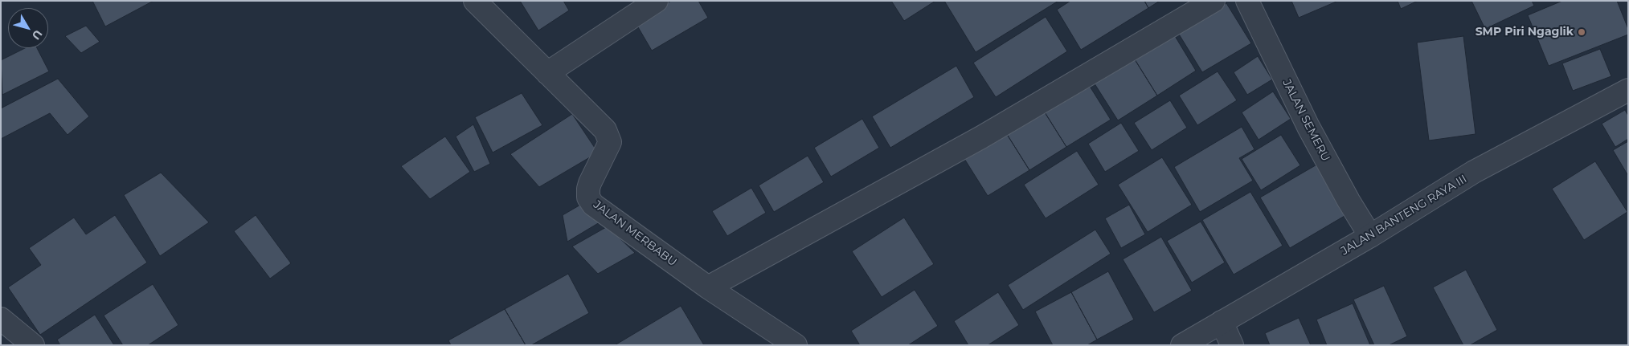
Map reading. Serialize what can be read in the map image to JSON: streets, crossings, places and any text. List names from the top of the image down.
{
  "streets": {
    "street": ["JALAN SEMERU", "JALAN BANTENG RAYA III", "JALAN MERBABU"]
  },
  "crossings": [
    ["JALAN SEMERU", "JALAN BANTENG RAYA III"]
  ],
  "places": ["SMP Piri Ngaglik"],
  "north": "bottom right"
}
